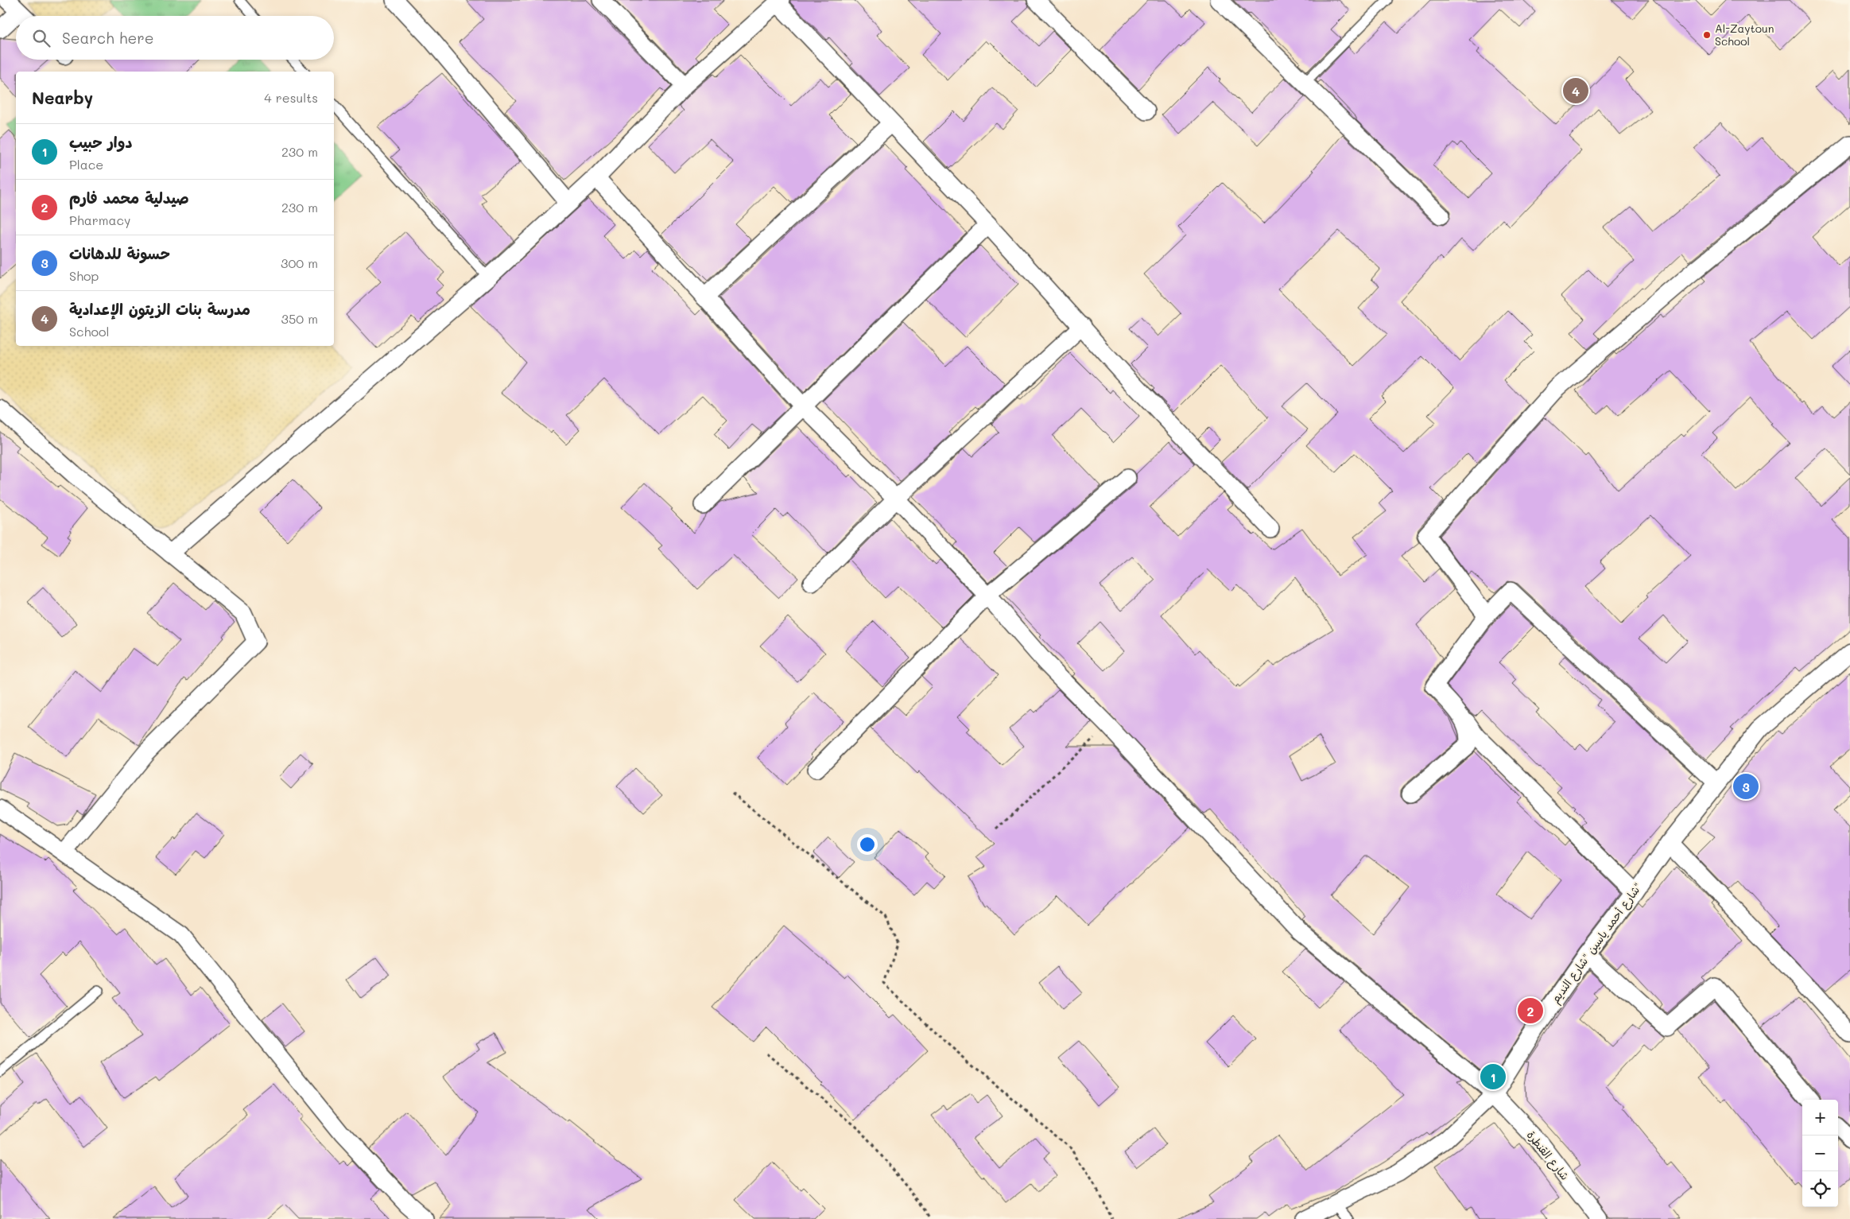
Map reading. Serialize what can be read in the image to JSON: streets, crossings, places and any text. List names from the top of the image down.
{
  "streets": {
    "street": ["شارع أحمد ياسين \"شارع النديم\"", "شارع القنطرة"]
  },
  "crossings": [
    ["شارع أحمد ياسين \"شارع النديم\"", "شارع القنطرة"]
  ],
  "places": ["Al-Zaytoun School"],
  "page": {
    "search": "Search here",
    "heading": ["Nearby", "4 results"],
    "pins": [
      "4",
      "3",
      "2",
      "1"
    ],
    "list": [
      {
        "mark": "1",
        "name": "دوار حبيب",
        "note": "Place",
        "value": "230 m"
      },
      {
        "mark": "2",
        "name": "صيدلية محمد فارم",
        "note": "Pharmacy",
        "value": "230 m"
      },
      {
        "mark": "3",
        "name": "حسونة للدهانات",
        "note": "Shop",
        "value": "300 m"
      },
      {
        "mark": "4",
        "name": "مدرسة بنات الزيتون الإعدادية",
        "note": "School",
        "value": "350 m"
      }
    ],
    "map_buttons": ["+", "−"]
  }
}
